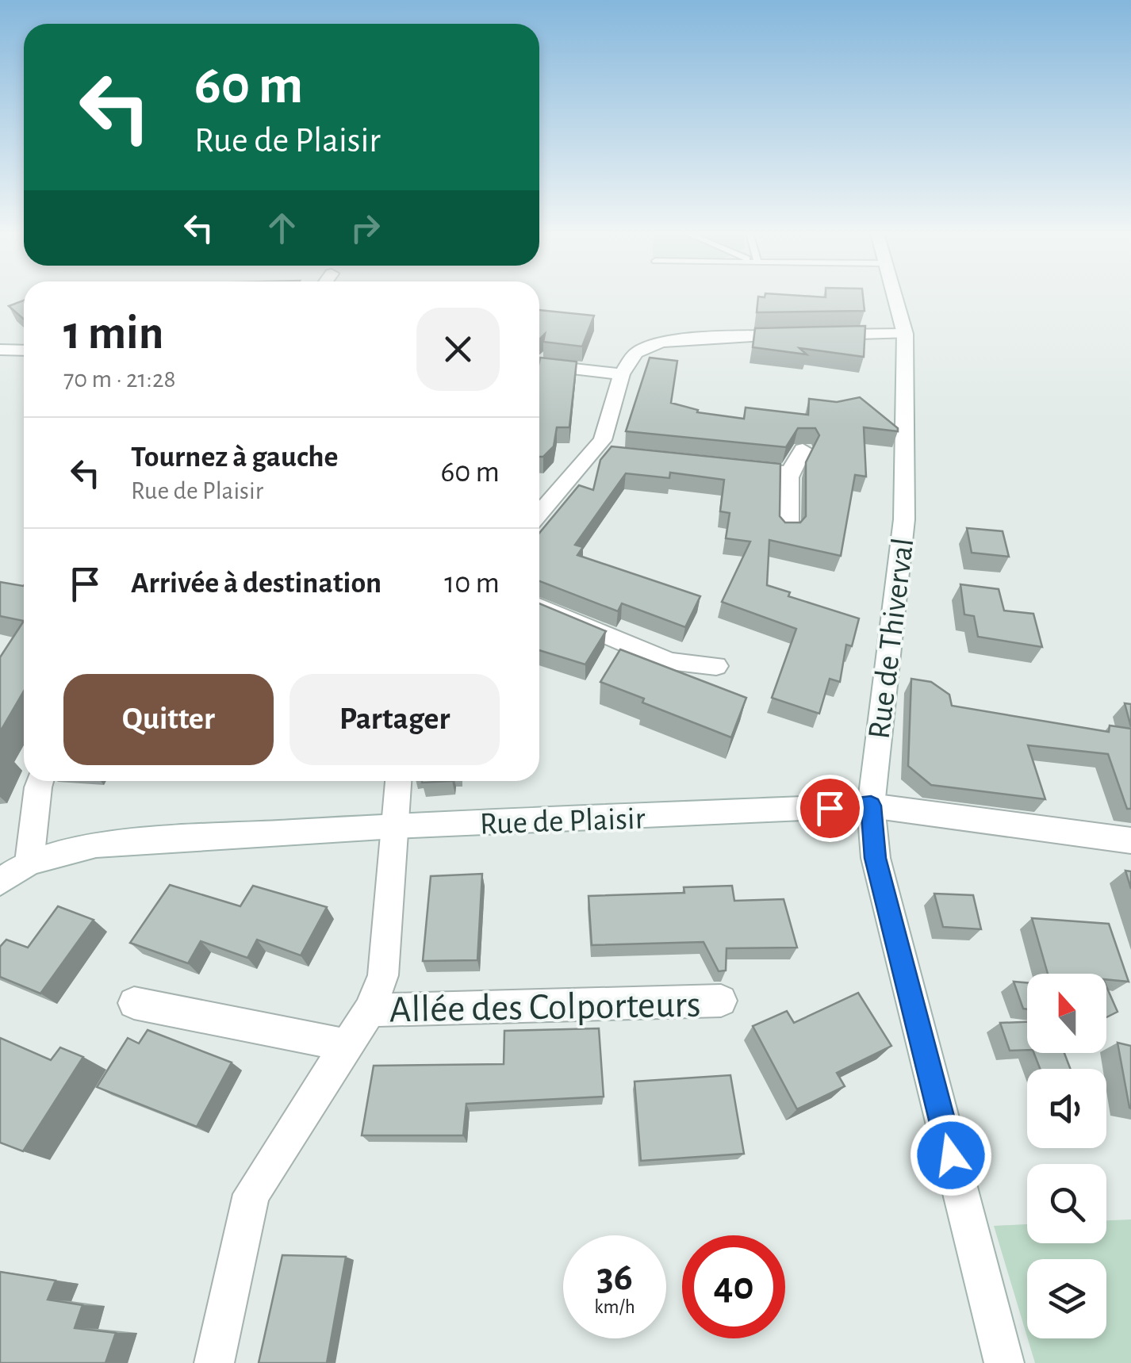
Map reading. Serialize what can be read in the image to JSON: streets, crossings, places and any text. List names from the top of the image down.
{
  "streets": {
    "street": ["Rue de Thiverval", "Rue de Plaisir", "Allée des Colporteurs"]
  },
  "crossings": [
    ["Rue de Thiverval", "Rue de Plaisir"]
  ],
  "north": "top",
  "page": {
    "turn": ["60 m", "Rue de Plaisir"],
    "heading": ["1 min", "70 m · 21:28"],
    "list": [
      {
        "name": "Tournez à gauche",
        "note": "Rue de Plaisir",
        "value": "60 m"
      },
      {
        "name": "Arrivée à destination",
        "value": "10 m"
      }
    ],
    "buttons": ["Quitter", "Partager"],
    "speed": "36 km/h",
    "limit": "40"
  }
}
